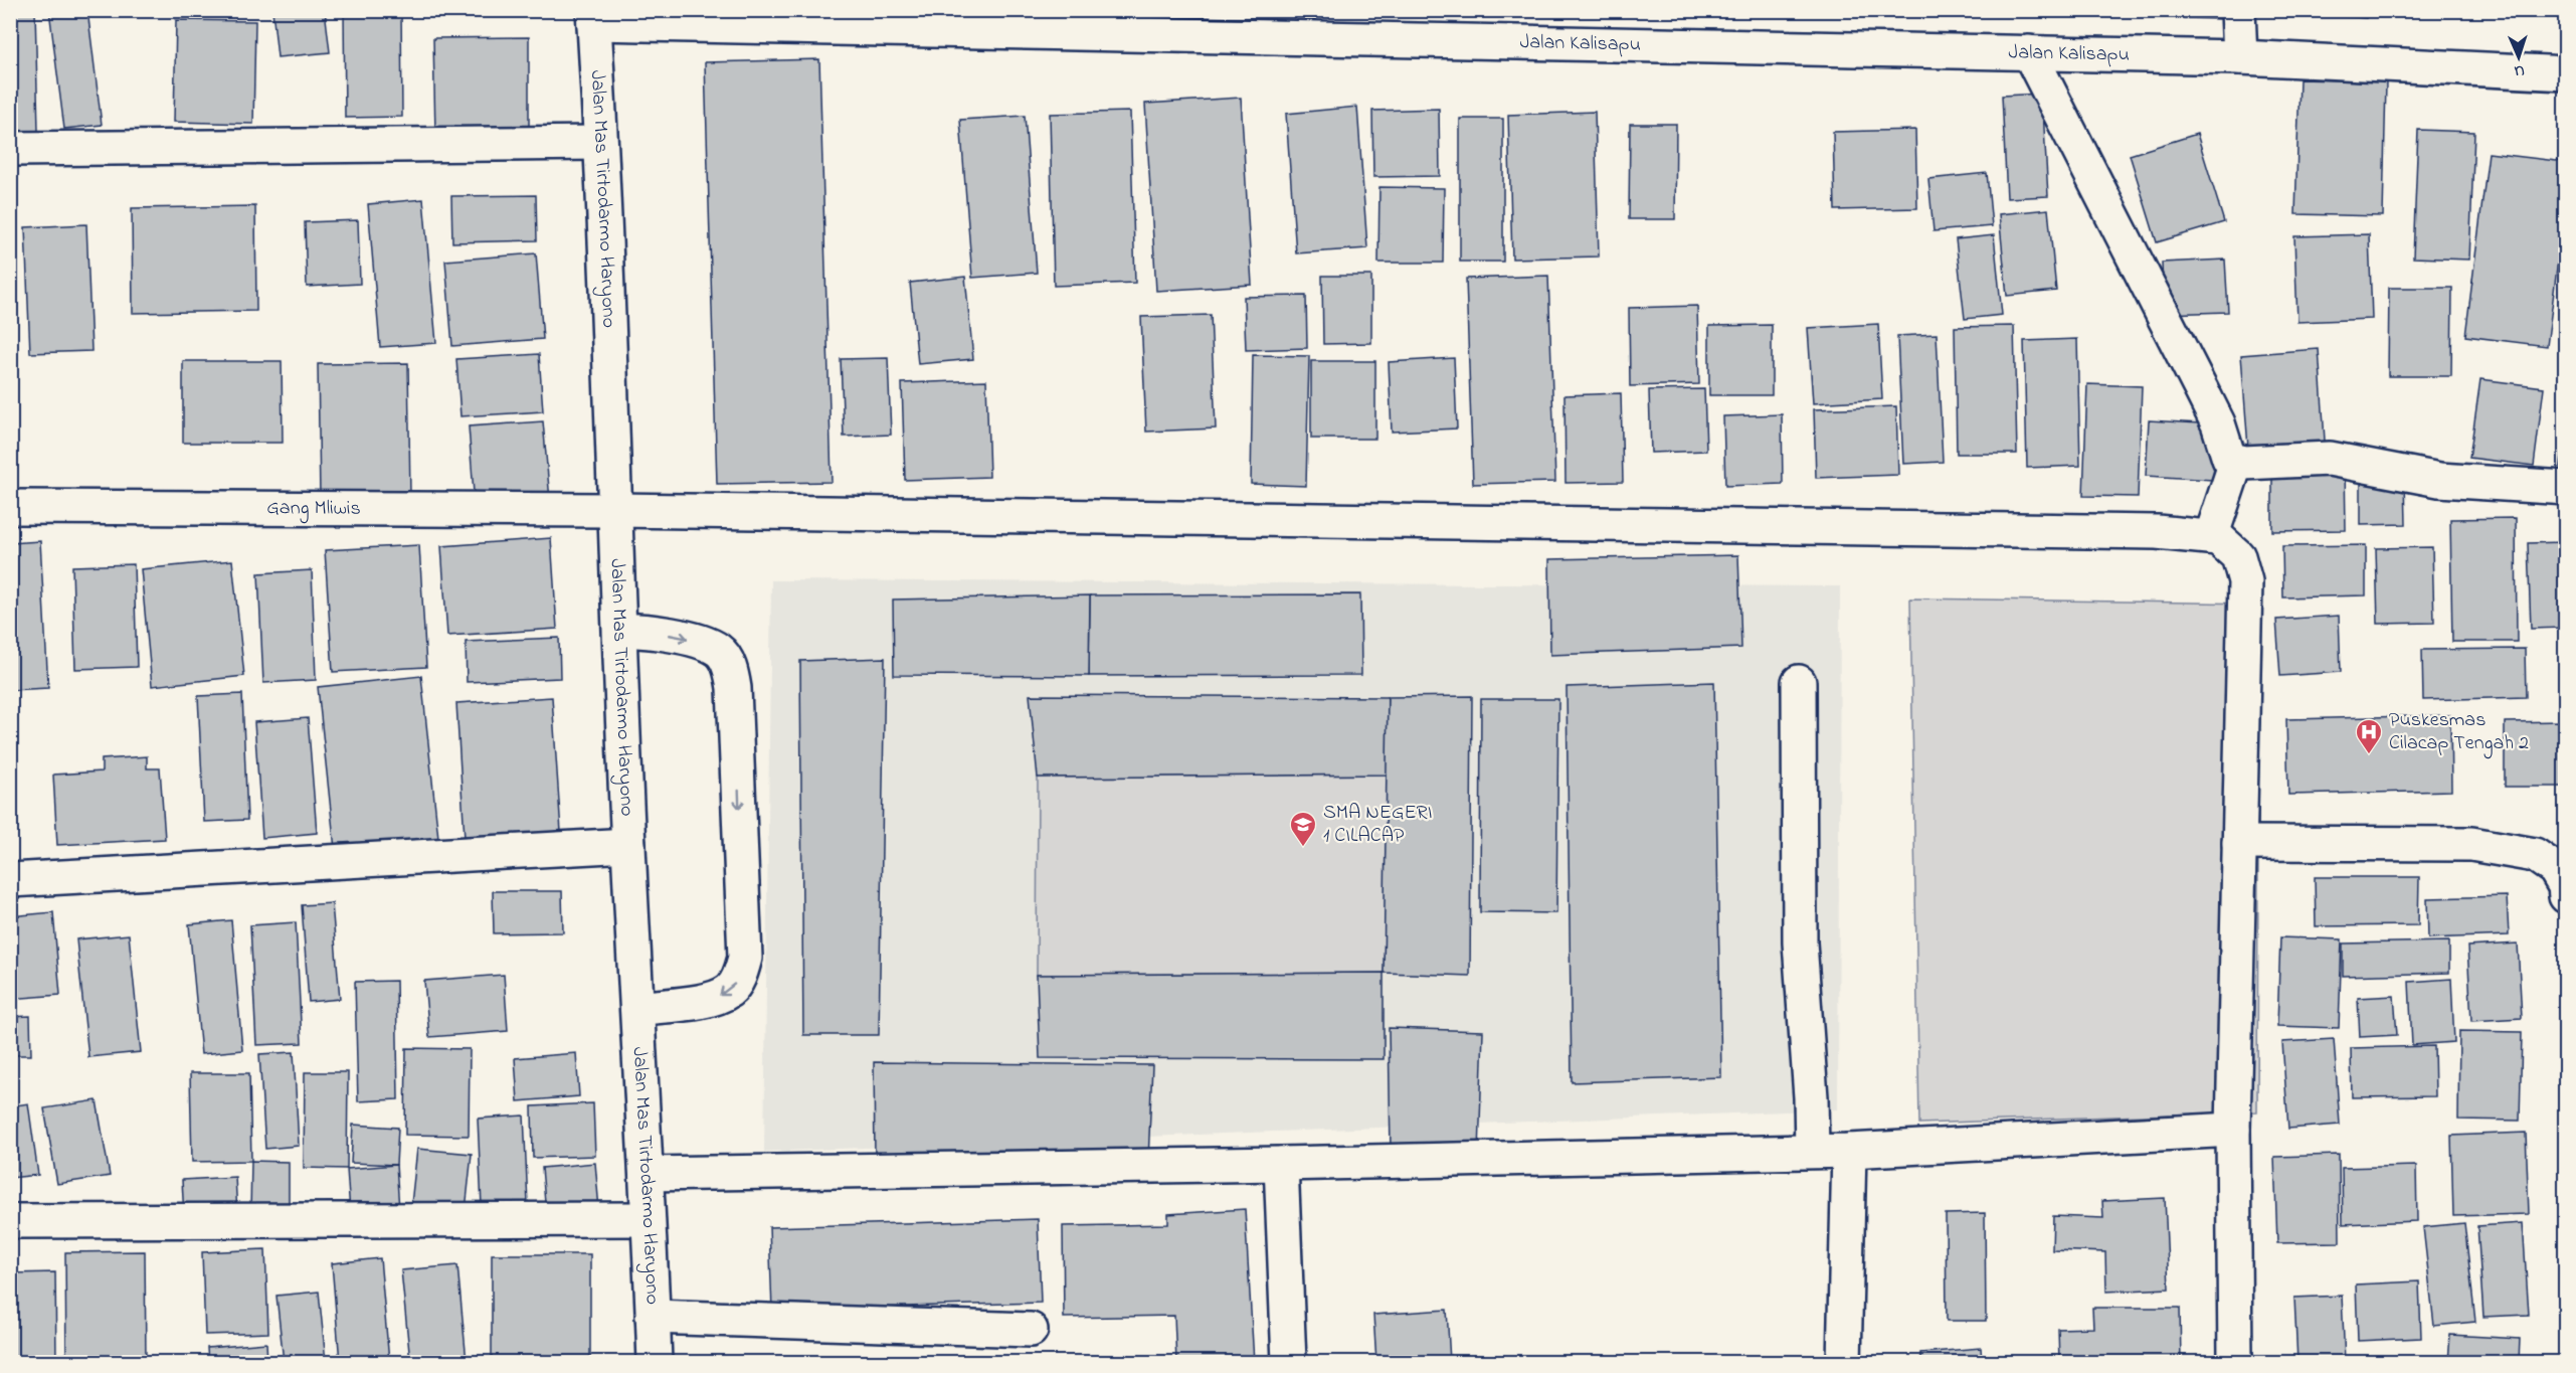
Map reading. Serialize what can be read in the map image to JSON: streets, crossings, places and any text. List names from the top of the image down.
{
  "streets": {
    "main road": ["Jalan Kalisapu", "Jalan Mas Tirtodarmo Haryono", "Gang Mliwis"]
  },
  "crossings": [
    ["Jalan Kalisapu", "Jalan Mas Tirtodarmo Haryono"],
    ["Jalan Mas Tirtodarmo Haryono", "Gang Mliwis"]
  ],
  "places": {
    "hospital": ["Puskesmas Cilacap Tengah 2"],
    "school or university": ["SMA NEGERI 1 CILACAP"]
  },
  "north": "bottom"
}
